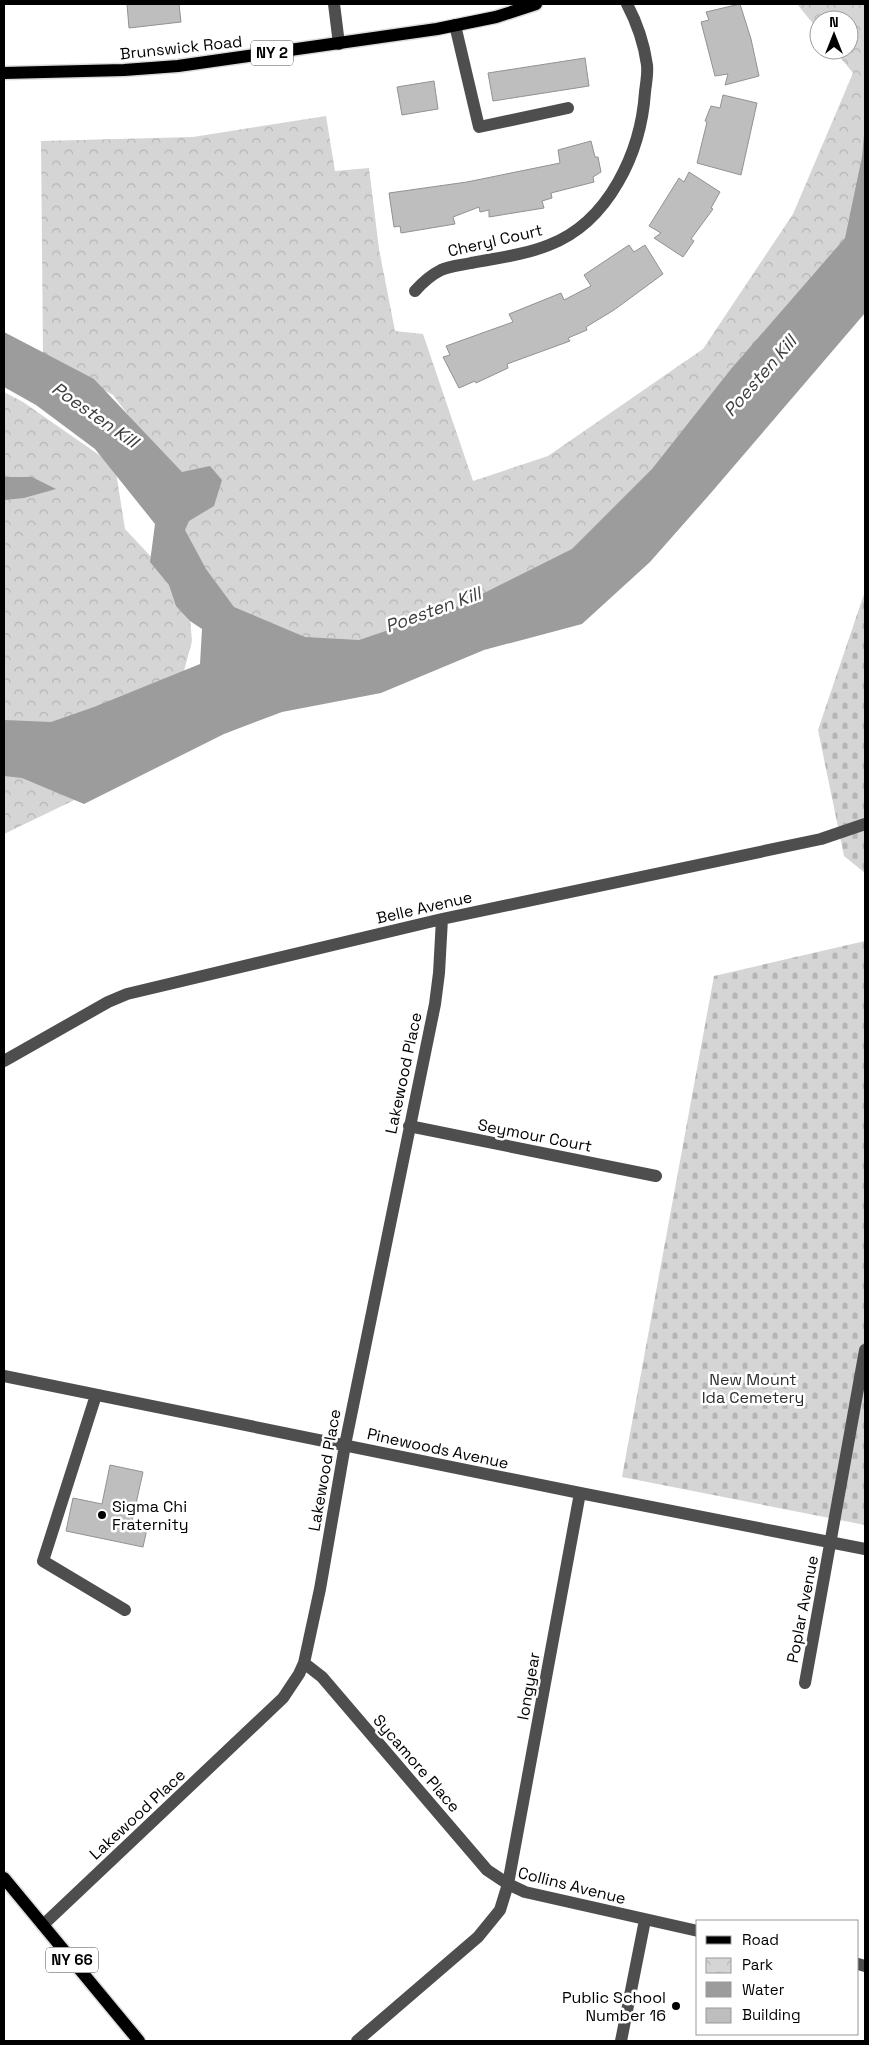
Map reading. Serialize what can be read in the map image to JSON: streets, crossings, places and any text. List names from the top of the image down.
{
  "streets": {
    "main road": ["Brunswick Road", "NY 2", "NY 66"],
    "street": [
      "Cheryl Court",
      "Belle Avenue",
      "Lakewood Place",
      "Seymour Court",
      "Pinewoods Avenue",
      "Poplar Avenue",
      "longyear",
      "Sycamore Place",
      "Collins Avenue"
    ]
  },
  "crossings": [
    ["Belle Avenue", "Lakewood Place"],
    ["Lakewood Place", "Seymour Court"],
    ["Lakewood Place", "Pinewoods Avenue"],
    ["Lakewood Place", "Sycamore Place"],
    ["Lakewood Place", "NY 66"],
    ["Pinewoods Avenue", "Poplar Avenue"],
    ["Pinewoods Avenue", "longyear"],
    ["longyear", "Sycamore Place"],
    ["longyear", "Collins Avenue"],
    ["Sycamore Place", "Collins Avenue"]
  ],
  "water": ["Poesten Kill"],
  "parks": ["New Mount Ida Cemetery"],
  "places": ["Sigma Chi Fraternity", "Public School Number 16"],
  "legend": [
    "Road",
    "Park",
    "Water",
    "Building"
  ],
  "north": "top"
}
